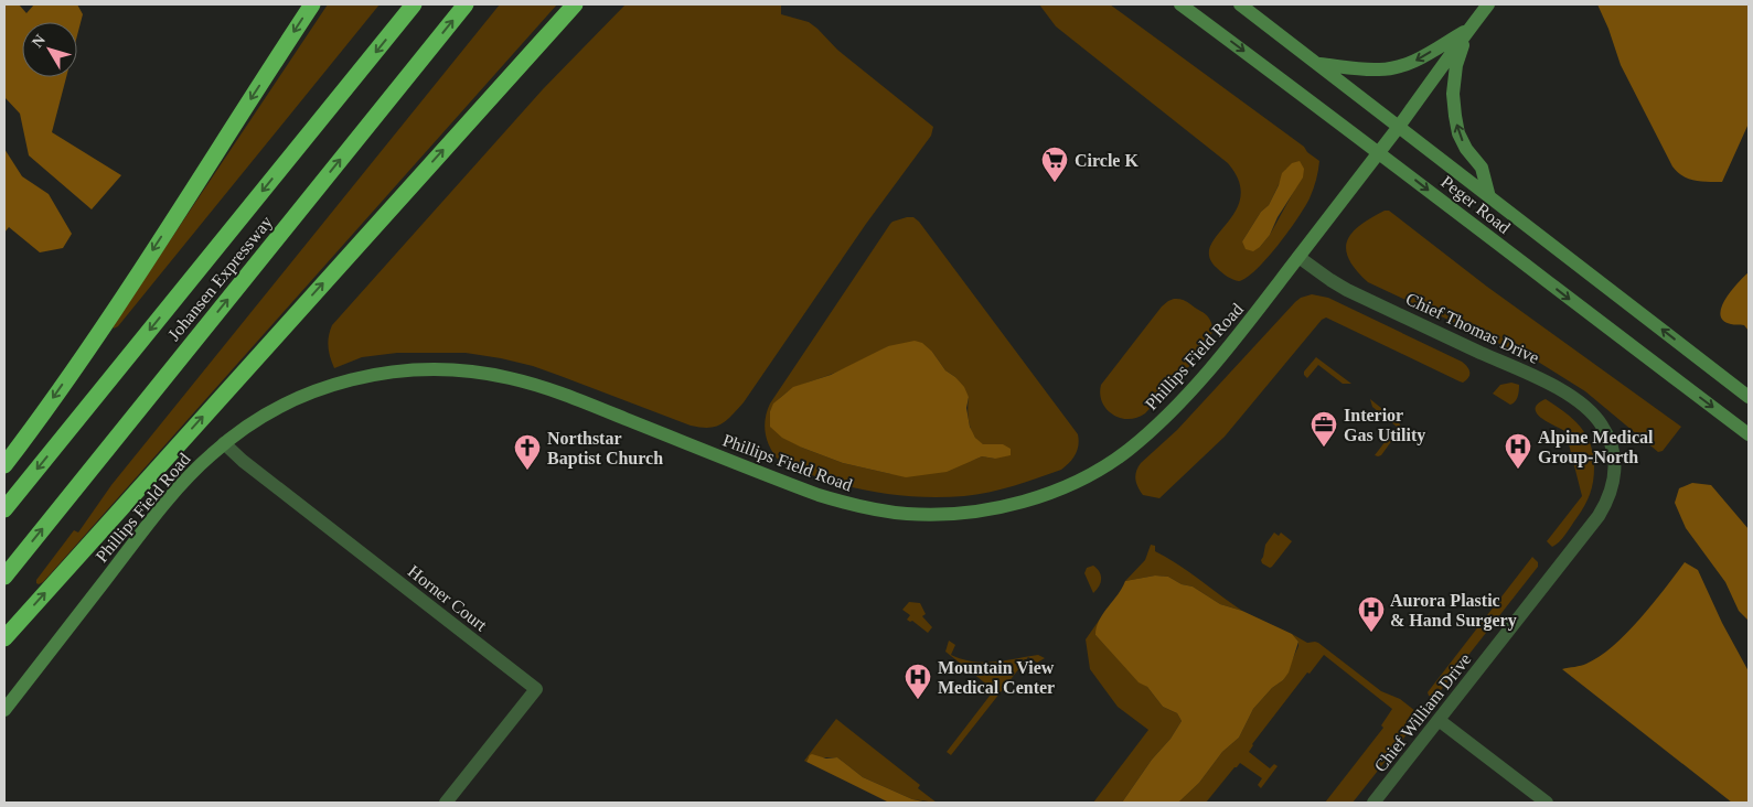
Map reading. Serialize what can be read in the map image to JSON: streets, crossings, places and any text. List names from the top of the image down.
{
  "streets": {
    "highway": ["Johansen Expressway"],
    "street": [
      "Peger Road",
      "Chief Thomas Drive",
      "Phillips Field Road",
      "Horner Court",
      "Chief William Drive"
    ]
  },
  "crossings": [
    ["Peger Road", "Phillips Field Road"],
    ["Chief Thomas Drive", "Phillips Field Road"],
    ["Chief Thomas Drive", "Chief William Drive"],
    ["Phillips Field Road", "Horner Court"]
  ],
  "places": {
    "supermarket": ["Circle K"],
    "office": ["Interior Gas Utility"],
    "hospital": ["Alpine Medical Group-North", "Aurora Plastic & Hand Surgery", "Mountain View Medical Center"],
    "church": ["Northstar Baptist Church"]
  },
  "north": "top left"
}
